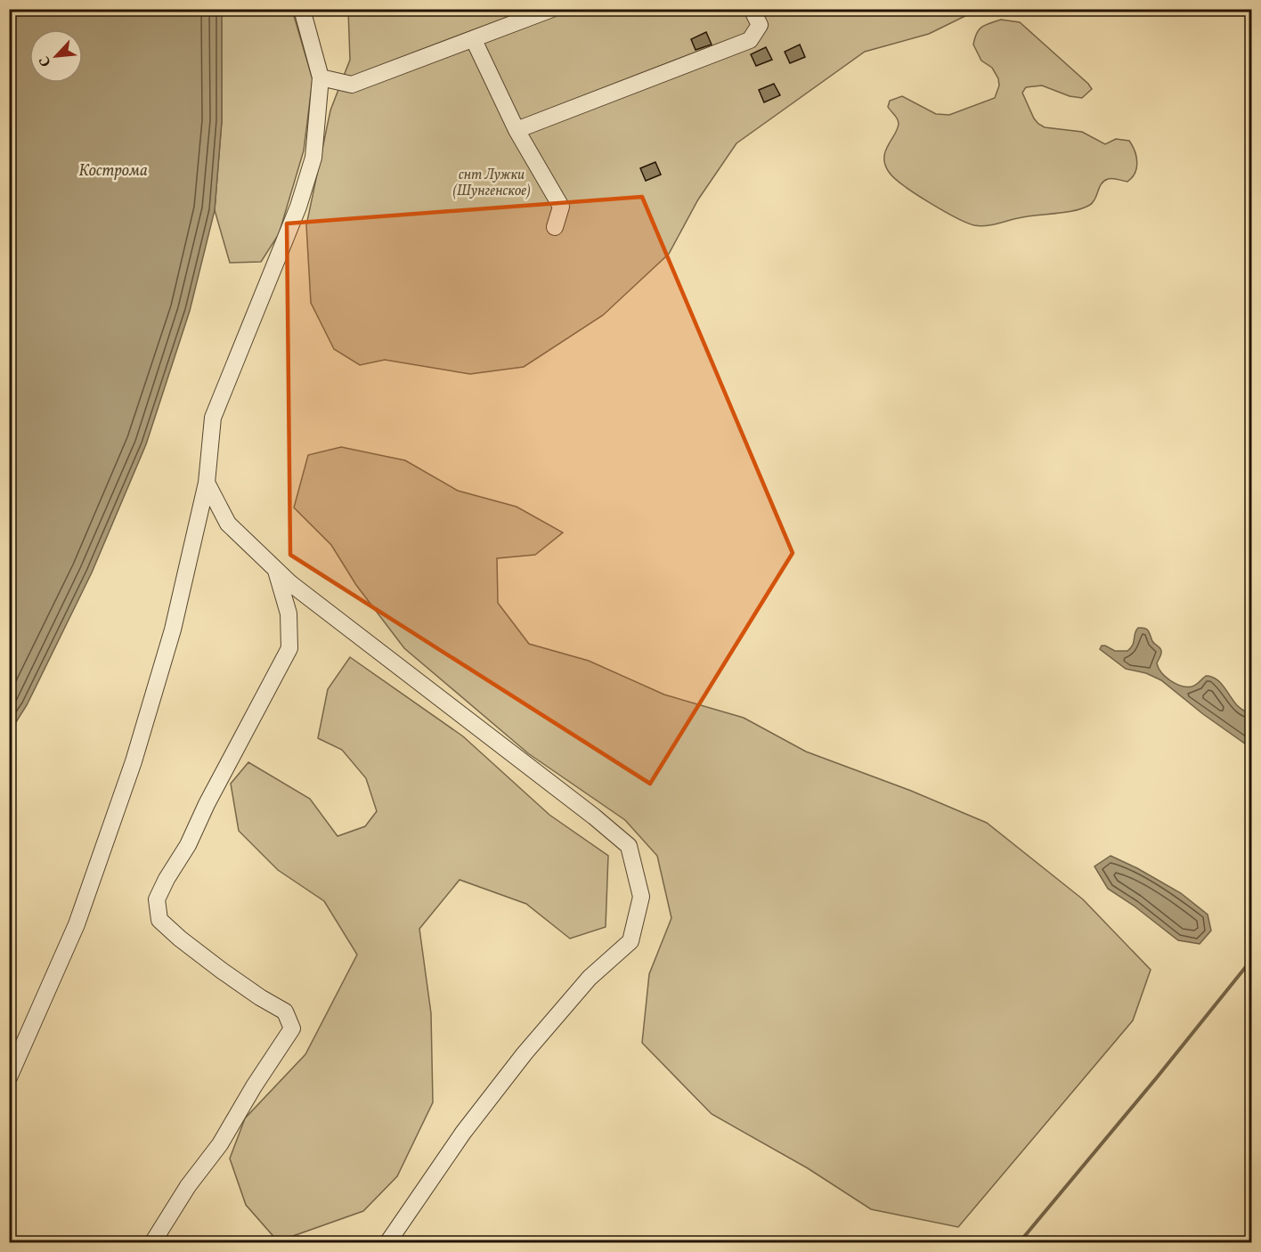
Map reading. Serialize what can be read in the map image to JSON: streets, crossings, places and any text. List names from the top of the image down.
{
  "water": ["Кострома"],
  "parks": ["снт Лужки (Шунгенское)"],
  "north": "bottom left"
}
